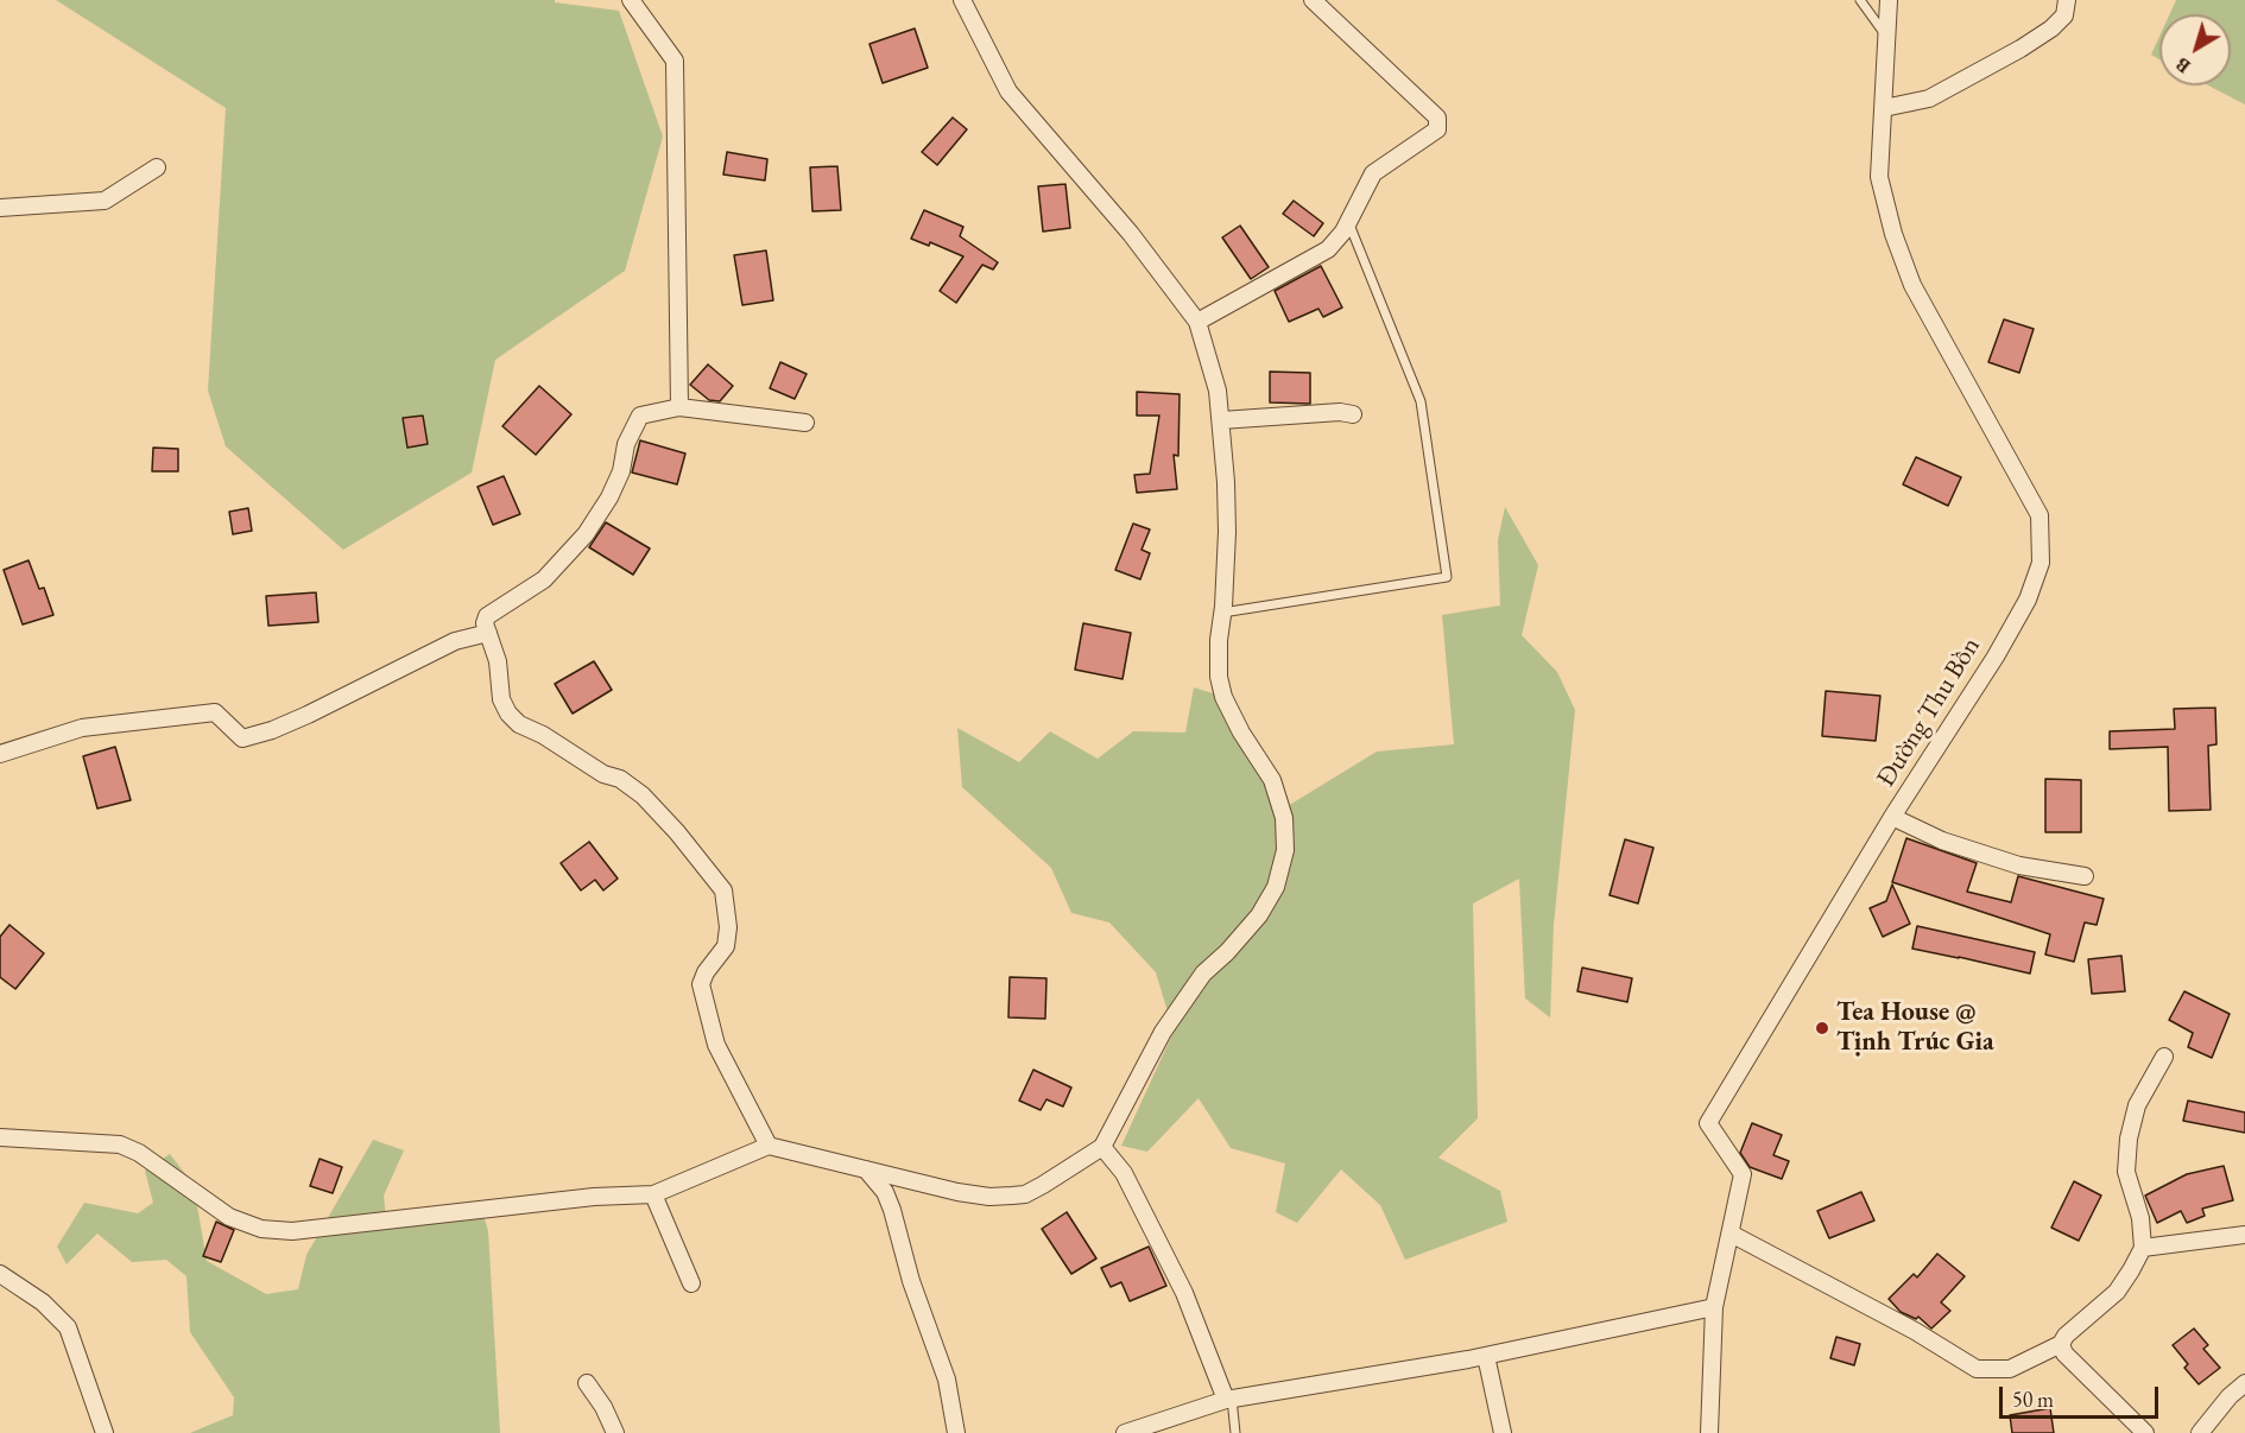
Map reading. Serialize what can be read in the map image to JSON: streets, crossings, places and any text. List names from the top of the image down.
{
  "streets": {
    "street": ["Đường Thu Bồn"]
  },
  "places": ["Tea House @ Tịnh Trúc Gia"],
  "scale_bar": "50 m",
  "north": "bottom left"
}
